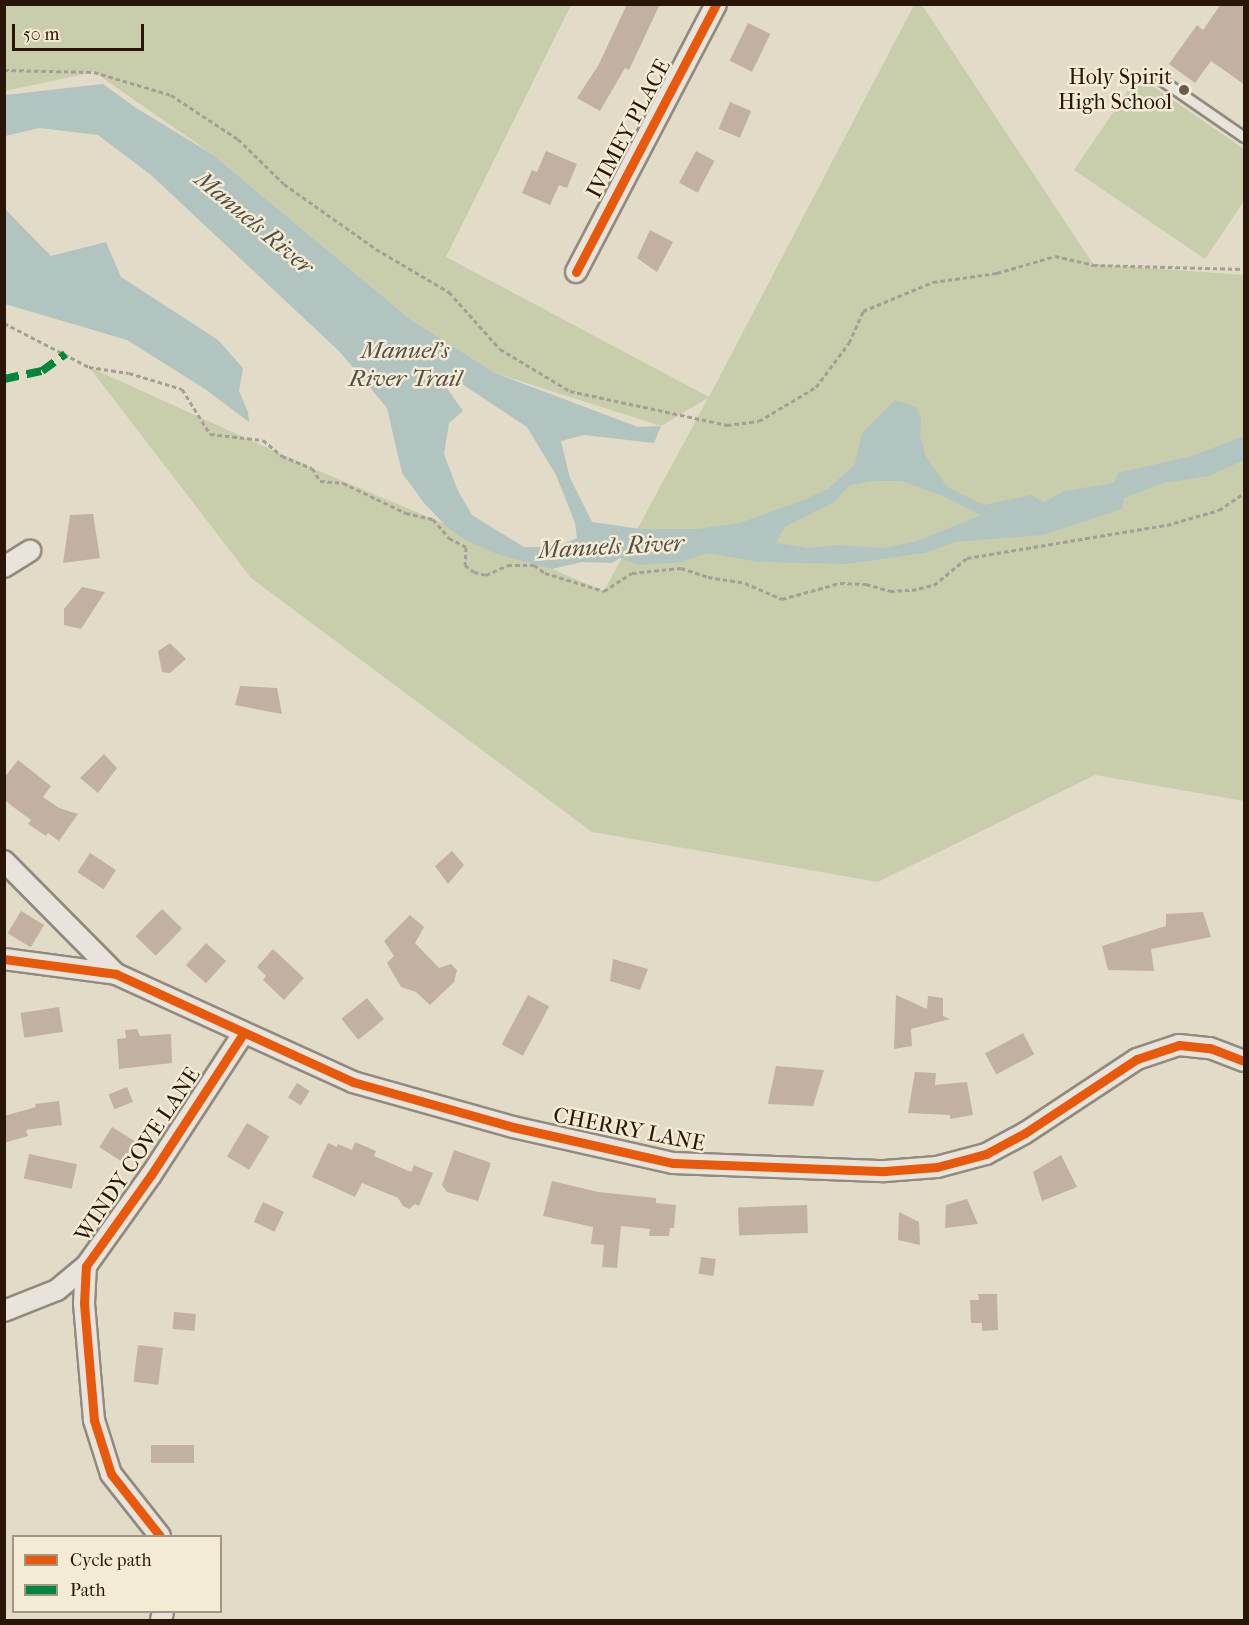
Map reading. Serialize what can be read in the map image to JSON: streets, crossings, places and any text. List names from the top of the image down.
{
  "streets": {
    "street": ["IVIMEY PLACE", "CHERRY LANE", "WINDY COVE LANE"]
  },
  "crossings": [
    ["CHERRY LANE", "WINDY COVE LANE"]
  ],
  "water": ["Manuels River", "Manuel's River Trail"],
  "places": ["Holy Spirit High School"],
  "legend": ["Cycle path", "Path"],
  "scale_bar": "50 m"
}
